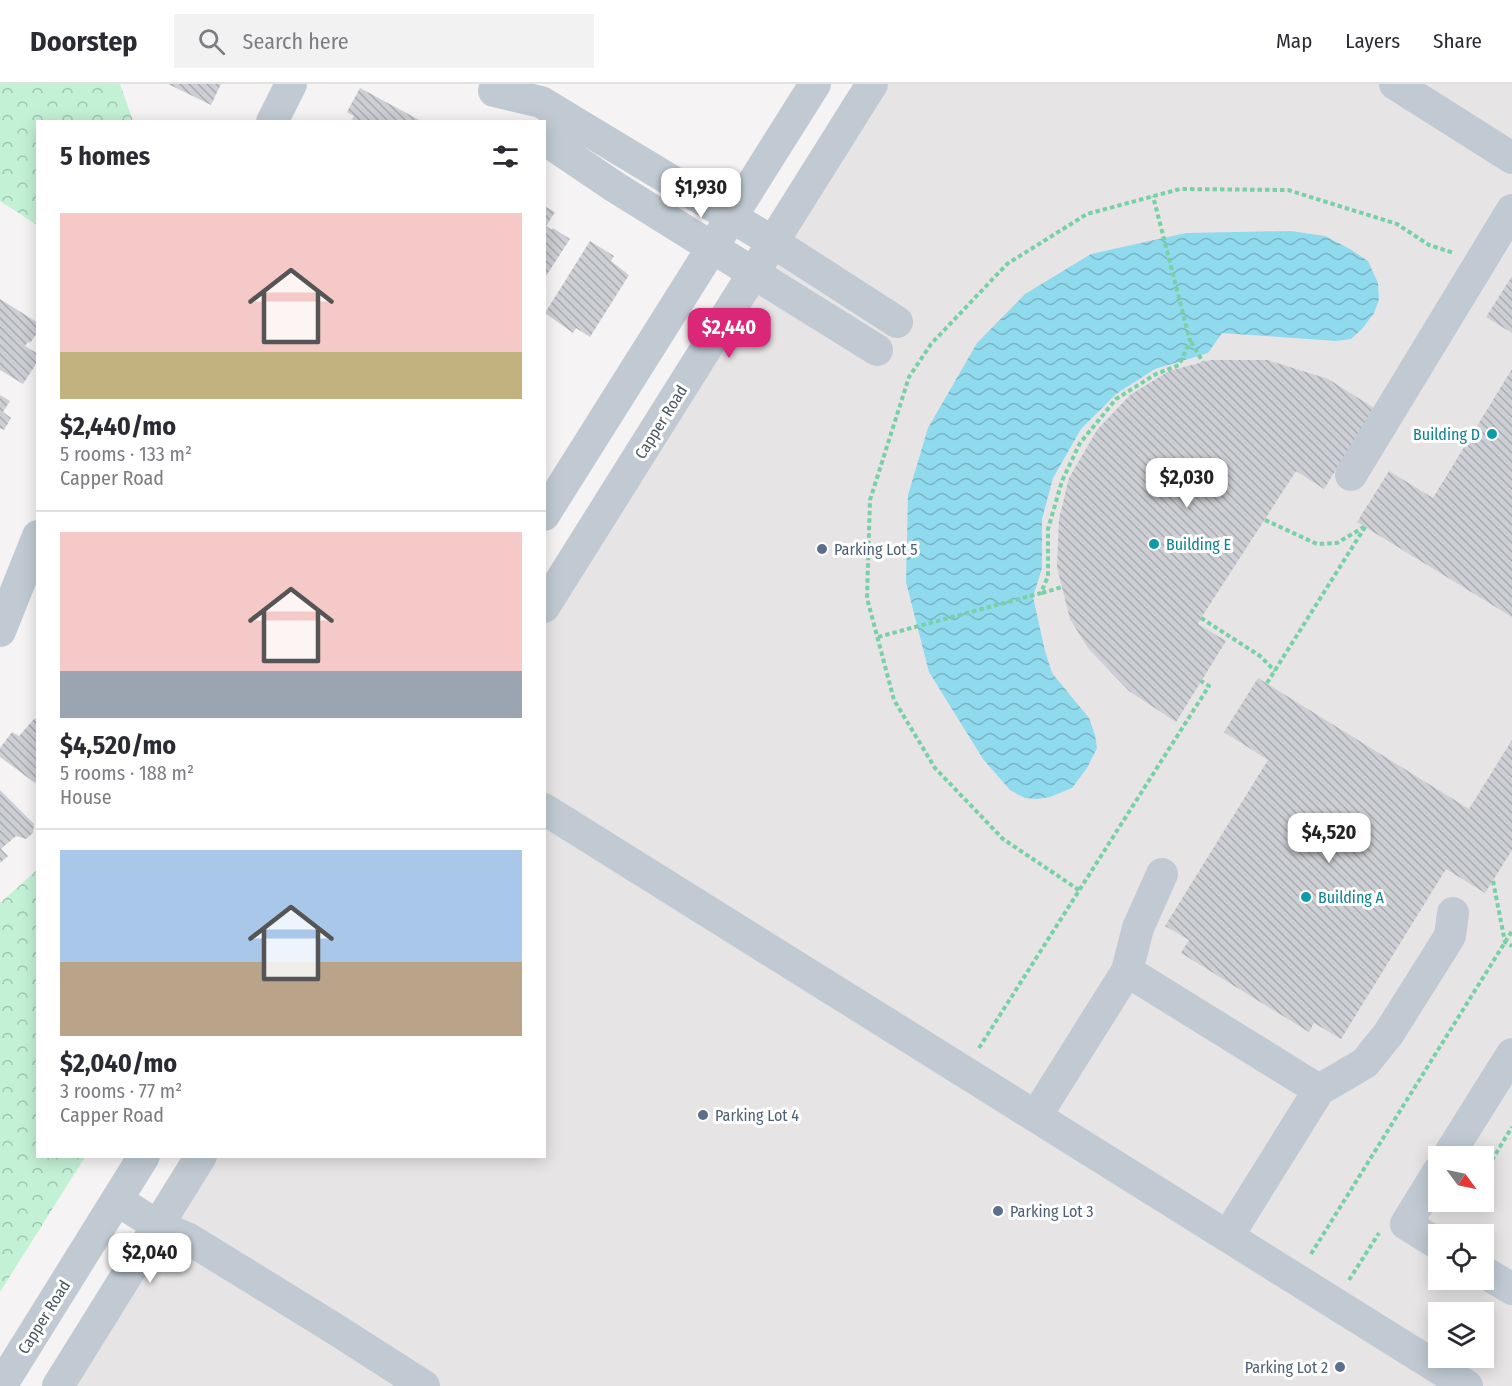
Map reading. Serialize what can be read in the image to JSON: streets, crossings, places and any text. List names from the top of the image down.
{
  "streets": {
    "street": ["Capper Road"]
  },
  "places": [
    "Building D",
    "Building E",
    "Parking Lot 5",
    "Building A",
    "Parking Lot 4",
    "Parking Lot 3",
    "Parking Lot 2"
  ],
  "north": "bottom right",
  "page": {
    "header": "Doorstep",
    "search": "Search here",
    "nav": ["Map", "Layers", "Share"],
    "heading": "5 homes",
    "price": [
      "$1,930",
      "$2,440",
      "$2,030",
      "$4,520",
      "$2,040"
    ],
    "list": [
      {
        "name": "$2,440/mo",
        "note": "5 rooms · 133 m² · Capper Road"
      },
      {
        "name": "$4,520/mo",
        "note": "5 rooms · 188 m² · House"
      },
      {
        "name": "$2,040/mo",
        "note": "3 rooms · 77 m² · Capper Road"
      }
    ]
  }
}
